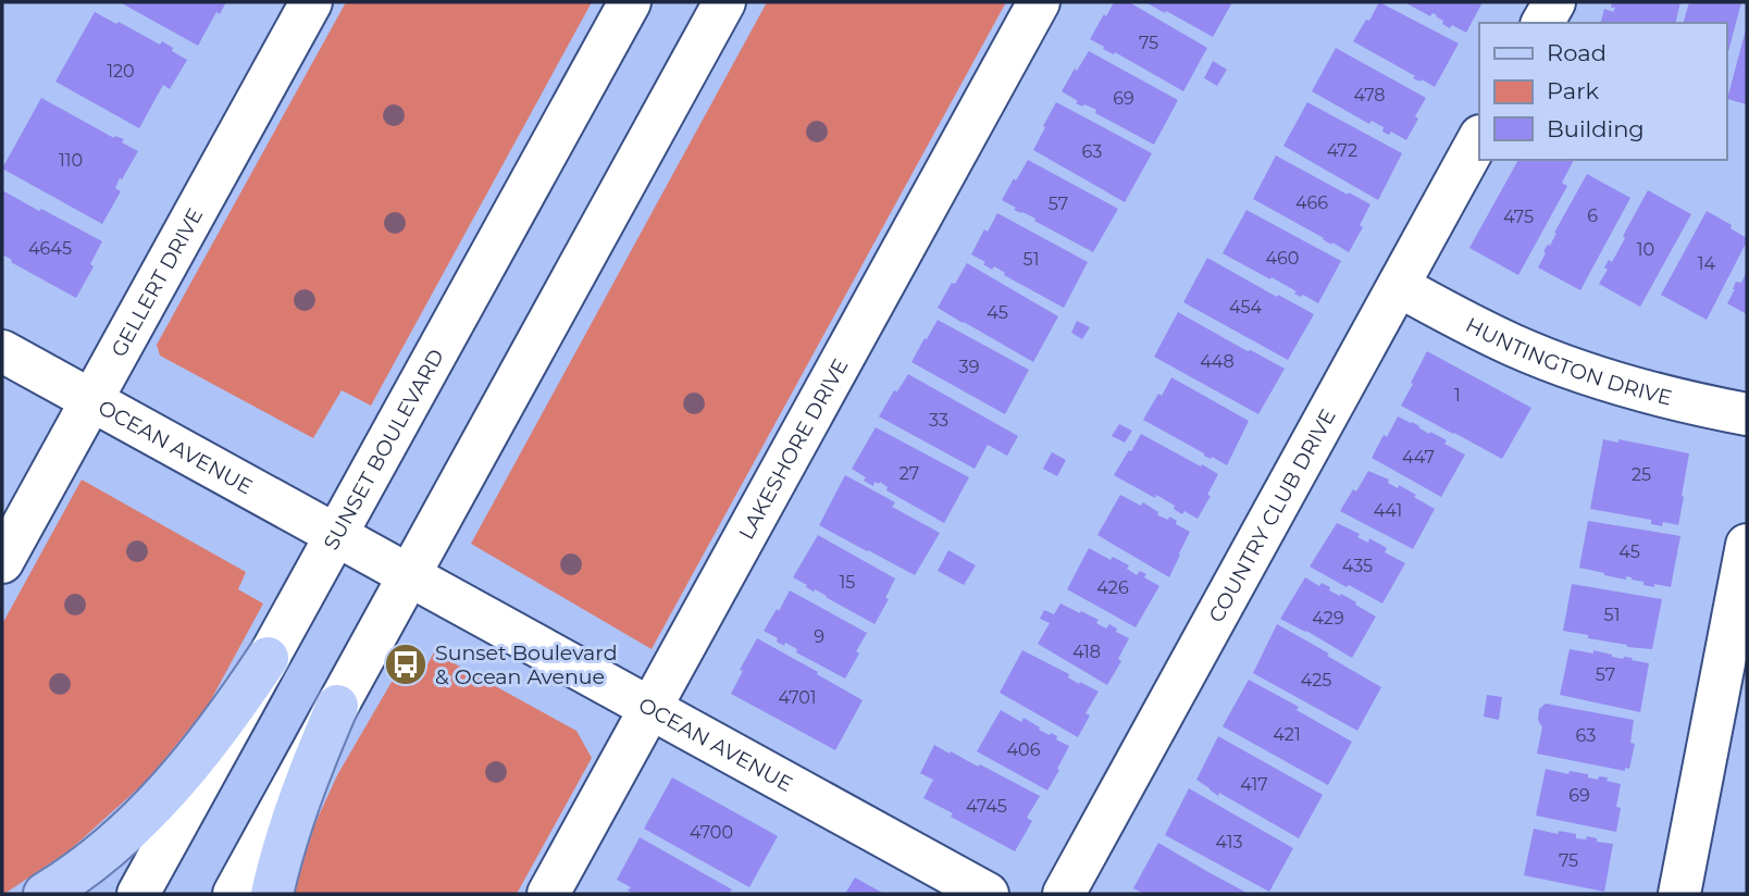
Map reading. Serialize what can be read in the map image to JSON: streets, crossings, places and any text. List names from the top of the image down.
{
  "streets": {
    "street": [
      "GELLERT DRIVE",
      "HUNTINGTON DRIVE",
      "OCEAN AVENUE",
      "SUNSET BOULEVARD",
      "LAKESHORE DRIVE",
      "COUNTRY CLUB DRIVE"
    ]
  },
  "crossings": [
    ["GELLERT DRIVE", "OCEAN AVENUE"],
    ["HUNTINGTON DRIVE", "COUNTRY CLUB DRIVE"],
    ["OCEAN AVENUE", "SUNSET BOULEVARD"],
    ["OCEAN AVENUE", "LAKESHORE DRIVE"]
  ],
  "places": {
    "bus stop": ["Sunset Boulevard & Ocean Avenue"]
  },
  "house_numbers": [
    "75",
    "120",
    "478",
    "69",
    "472",
    "63",
    "110",
    "466",
    "57",
    "6",
    "475",
    "4645",
    "10",
    "460",
    "51",
    "14",
    "454",
    "45",
    "448",
    "39",
    "1",
    "33",
    "447",
    "27",
    "25",
    "441",
    "45",
    "435",
    "15",
    "426",
    "51",
    "429",
    "9",
    "418",
    "57",
    "425",
    "4701",
    "421",
    "63",
    "406",
    "417",
    "69",
    "4745",
    "4700",
    "413",
    "75"
  ],
  "legend": ["Road", "Park", "Building"]
}
